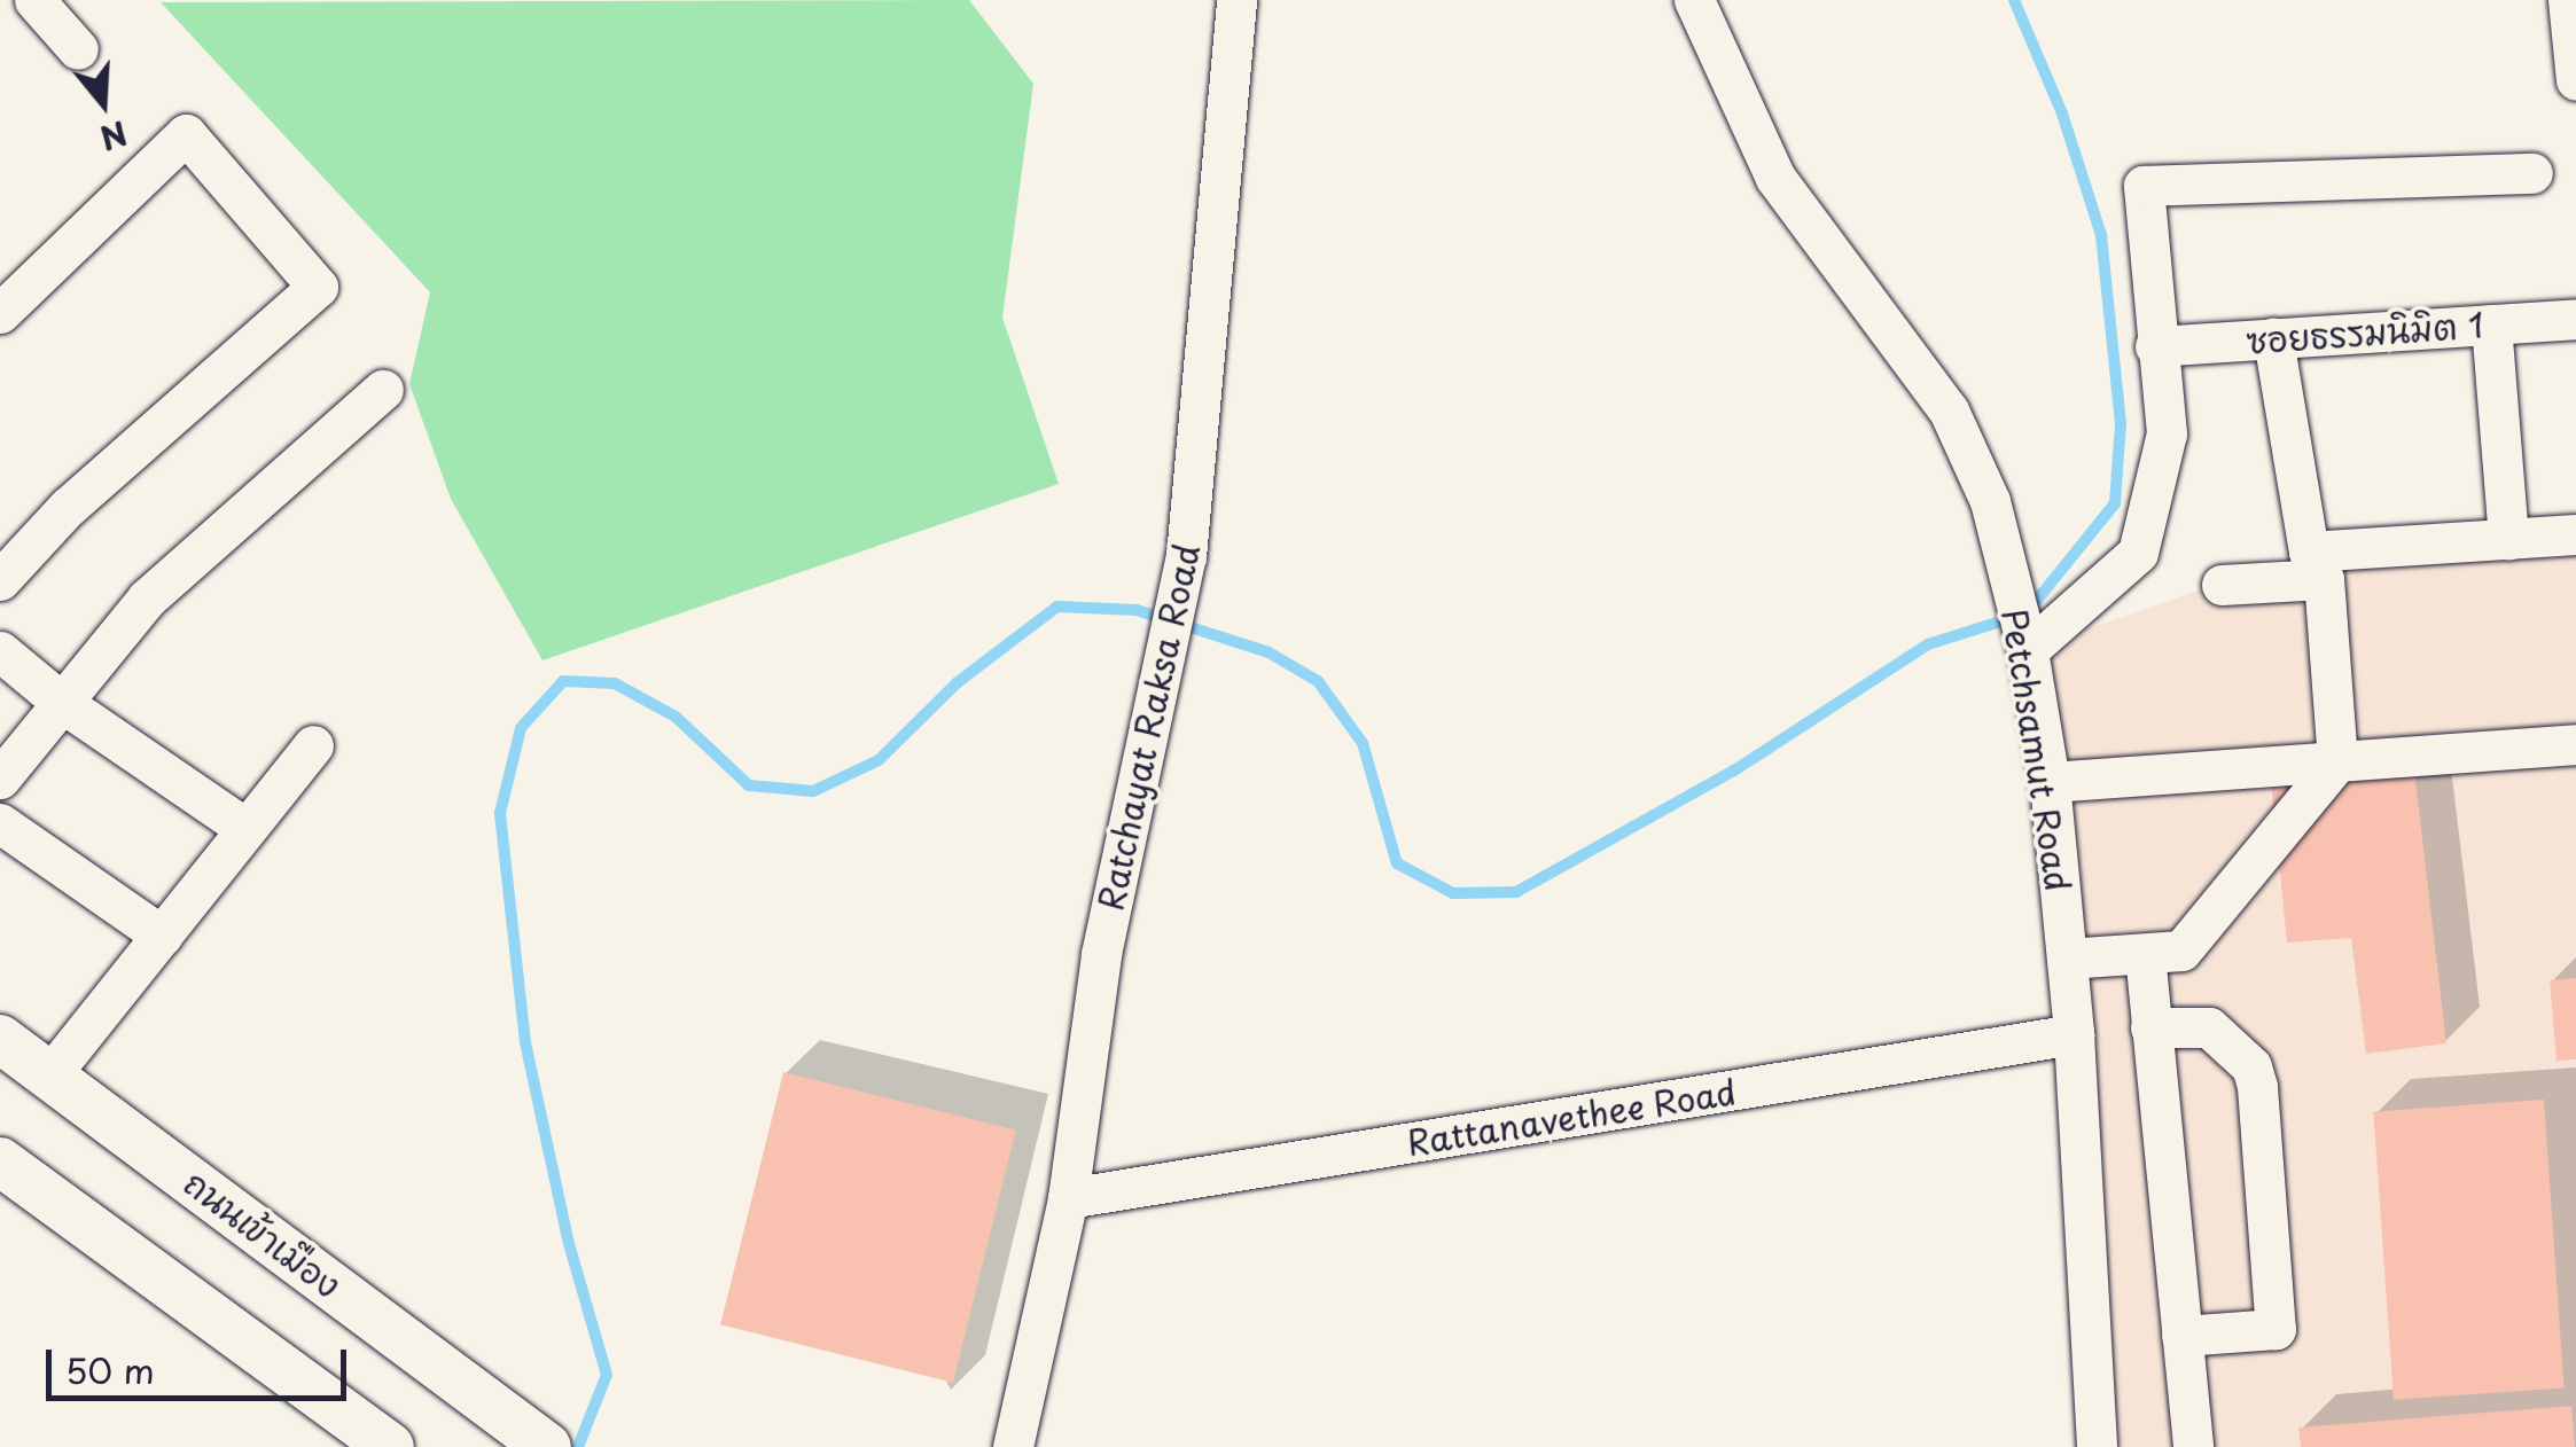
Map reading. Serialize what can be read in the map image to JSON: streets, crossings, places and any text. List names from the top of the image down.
{
  "streets": {
    "main road": ["ถนนเข้าเมือง"],
    "street": [
      "ซอยธรรมนิมิต 1",
      "Ratchayat Raksa Road",
      "Petchsamut Road",
      "Rattanavethee Road"
    ]
  },
  "crossings": [
    ["Ratchayat Raksa Road", "Rattanavethee Road"],
    ["Petchsamut Road", "Rattanavethee Road"]
  ],
  "scale_bar": "50 m",
  "north": "bottom"
}
